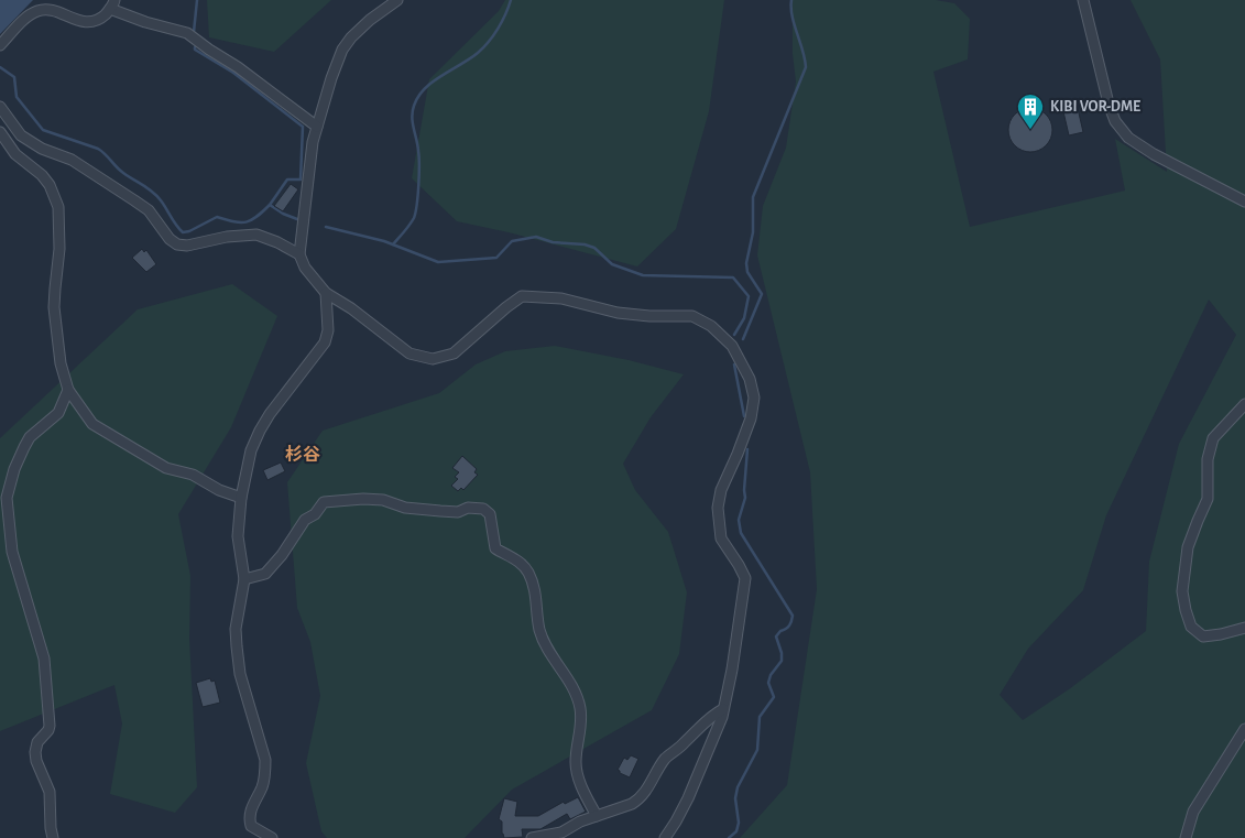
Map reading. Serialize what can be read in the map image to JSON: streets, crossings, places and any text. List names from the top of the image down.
{
  "districts": ["杉谷"],
  "places": {
    "building": ["KIBI VOR-DME"]
  }
}
